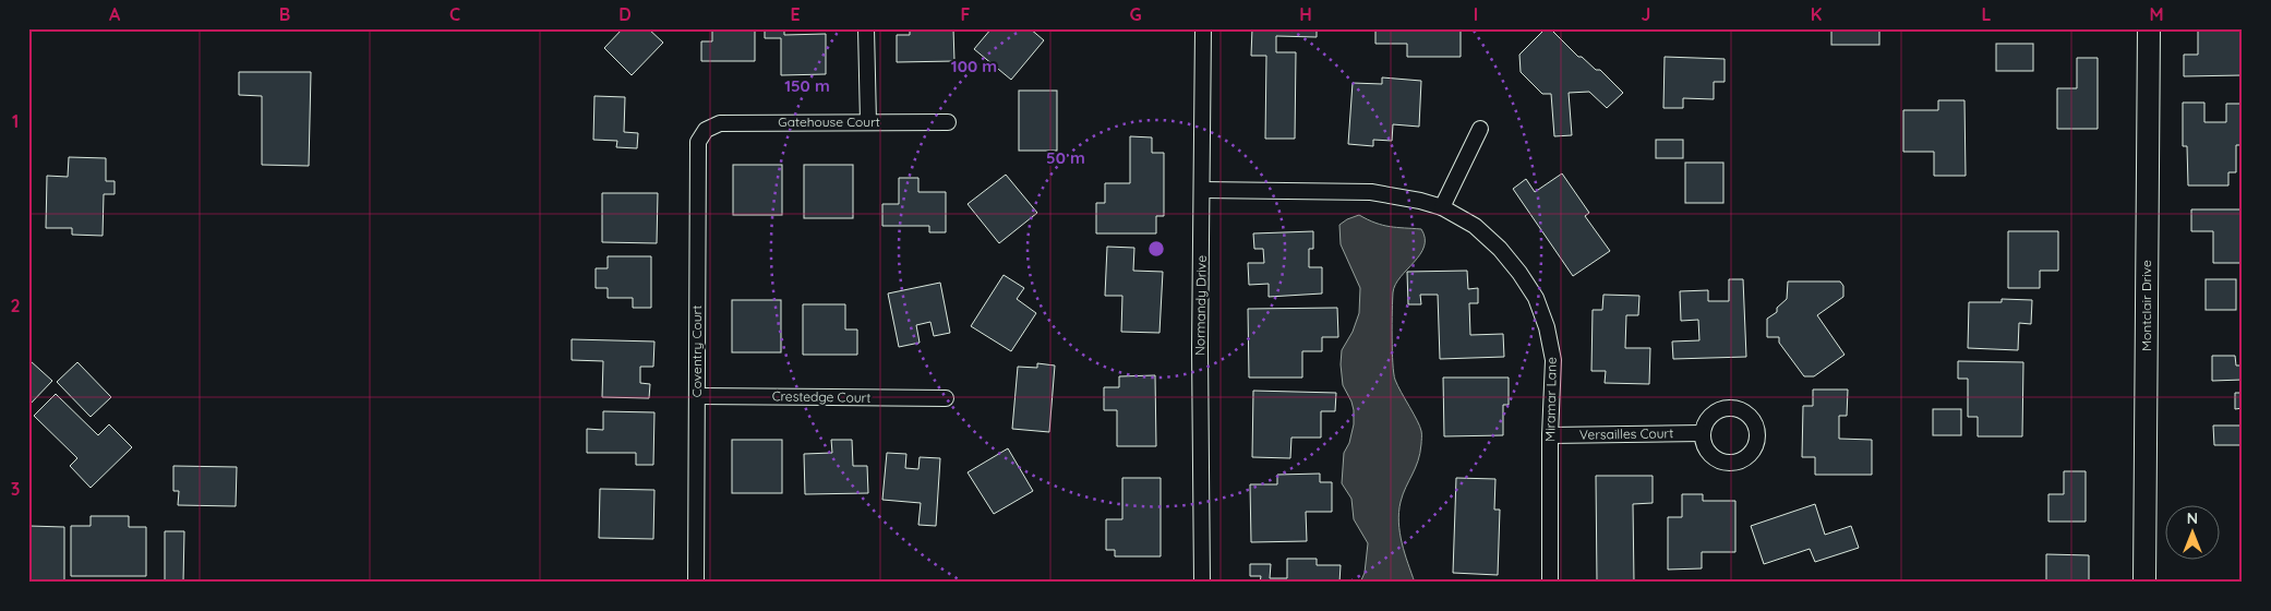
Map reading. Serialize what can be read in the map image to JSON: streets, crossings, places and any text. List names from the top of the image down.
{
  "streets": {
    "street": [
      "Gatehouse Court",
      "Normandy Drive",
      "Montclair Drive",
      "Coventry Court",
      "Crestedge Court",
      "Miramar Lane",
      "Versailles Court"
    ]
  },
  "crossings": [
    ["Gatehouse Court", "Coventry Court"],
    ["Normandy Drive", "Miramar Lane"],
    ["Coventry Court", "Crestedge Court"],
    ["Miramar Lane", "Versailles Court"]
  ],
  "north": "top",
  "grid": {
    "columns": [
      "A",
      "B",
      "C",
      "D",
      "E",
      "F",
      "G",
      "H",
      "I",
      "J",
      "K",
      "L",
      "M"
    ],
    "rows": ["1", "2", "3"]
  },
  "rings": ["100 m", "150 m", "50 m"]
}
